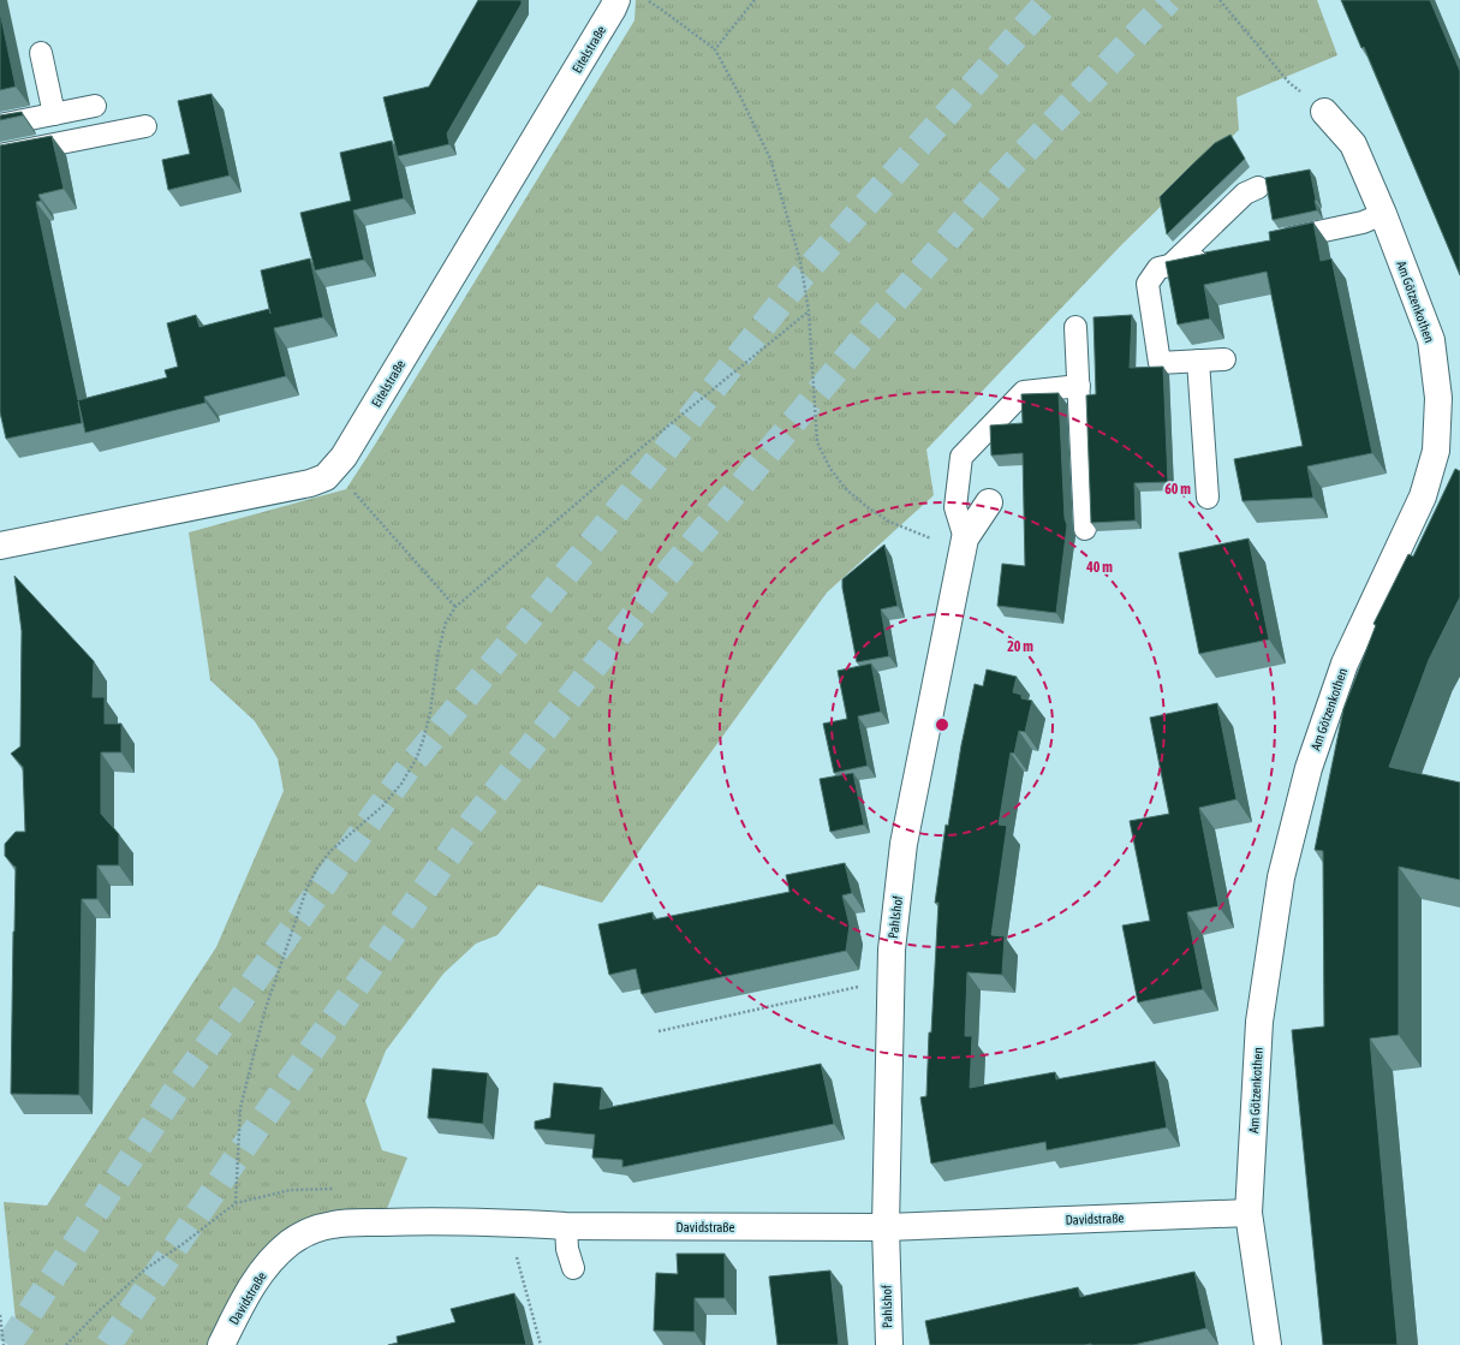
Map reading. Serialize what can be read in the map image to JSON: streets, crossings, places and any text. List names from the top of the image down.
{
  "streets": {
    "street": [
      "Eitelstraße",
      "Am Götzenkothen",
      "Pahlshof",
      "Davidstraße"
    ]
  },
  "crossings": [
    ["Am Götzenkothen", "Davidstraße"],
    ["Pahlshof", "Davidstraße"]
  ],
  "rings": ["60 m", "40 m", "20 m"]
}
